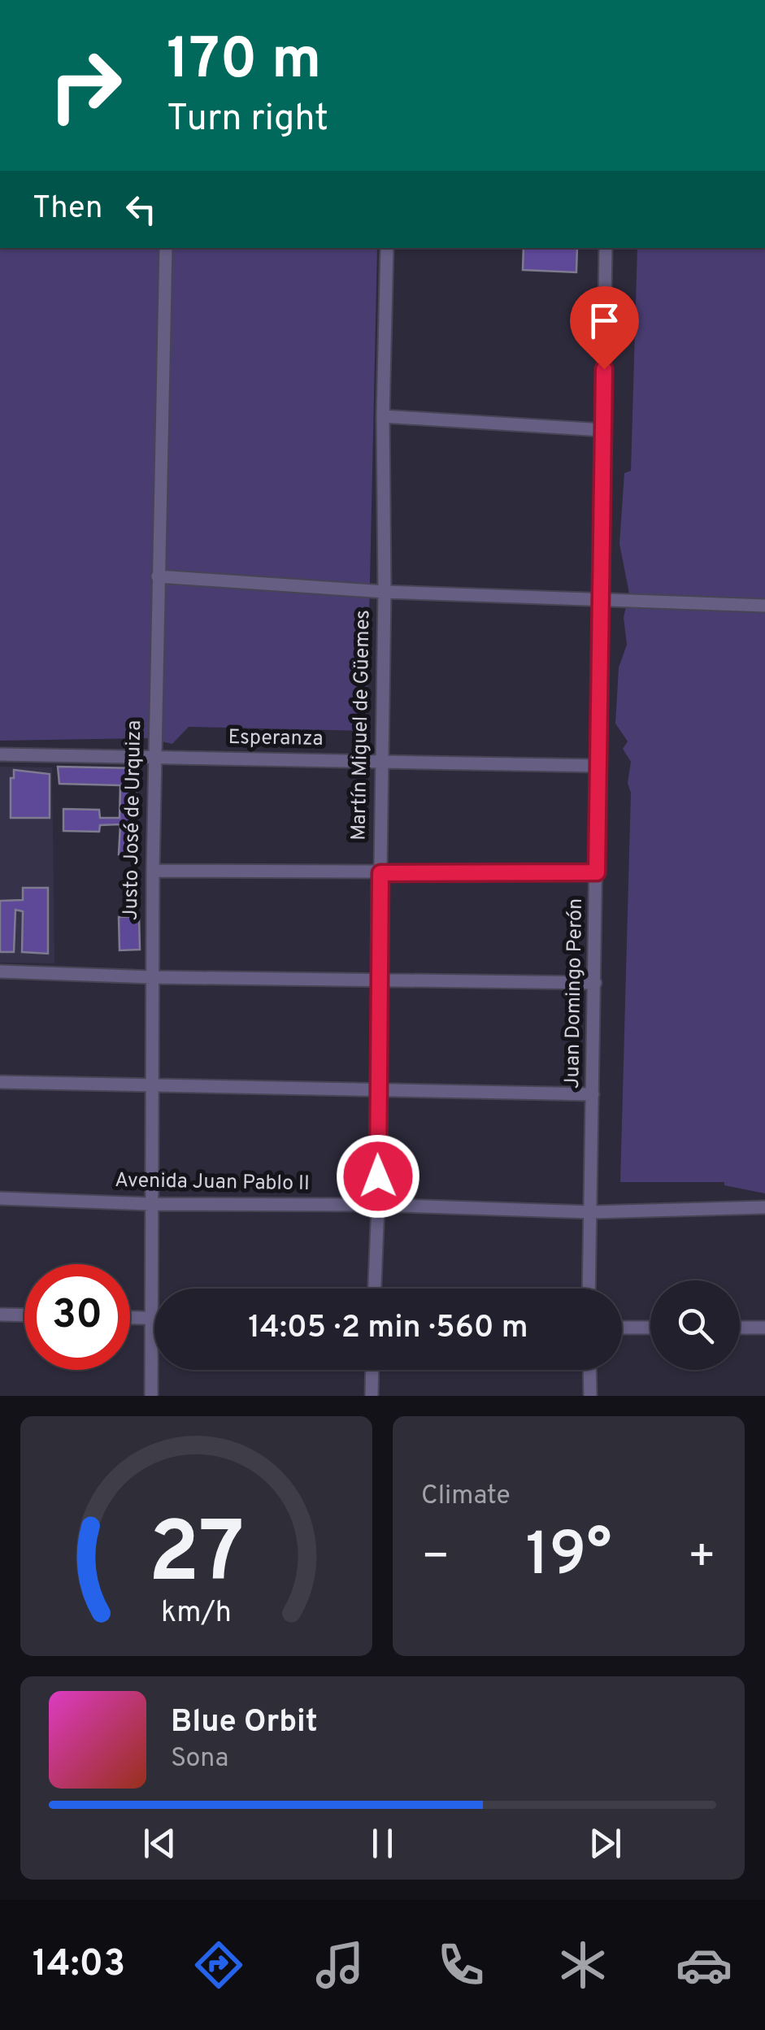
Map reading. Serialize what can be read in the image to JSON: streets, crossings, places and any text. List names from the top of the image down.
{
  "streets": {
    "street": [
      "Martín Miguel de Güemes",
      "Esperanza",
      "Justo José de Urquiza",
      "Juan Domingo Perón",
      "Avenida Juan Pablo II"
    ]
  },
  "crossings": [
    ["Martín Miguel de Güemes", "Esperanza"],
    ["Martín Miguel de Güemes", "Avenida Juan Pablo II"],
    ["Esperanza", "Justo José de Urquiza"],
    ["Esperanza", "Juan Domingo Perón"],
    ["Justo José de Urquiza", "Avenida Juan Pablo II"],
    ["Juan Domingo Perón", "Avenida Juan Pablo II"]
  ],
  "page": {
    "turn": ["170 m", "Turn right"],
    "then": "Then",
    "limit": "30",
    "trip": "14:05 · 2 min · 560 m",
    "tile": "Climate",
    "heat": ["−", "19°", "+"],
    "song": ["Blue Orbit", "Sona"],
    "tabs": "14:03",
    "gauge": ["27", "km/h"]
  }
}
